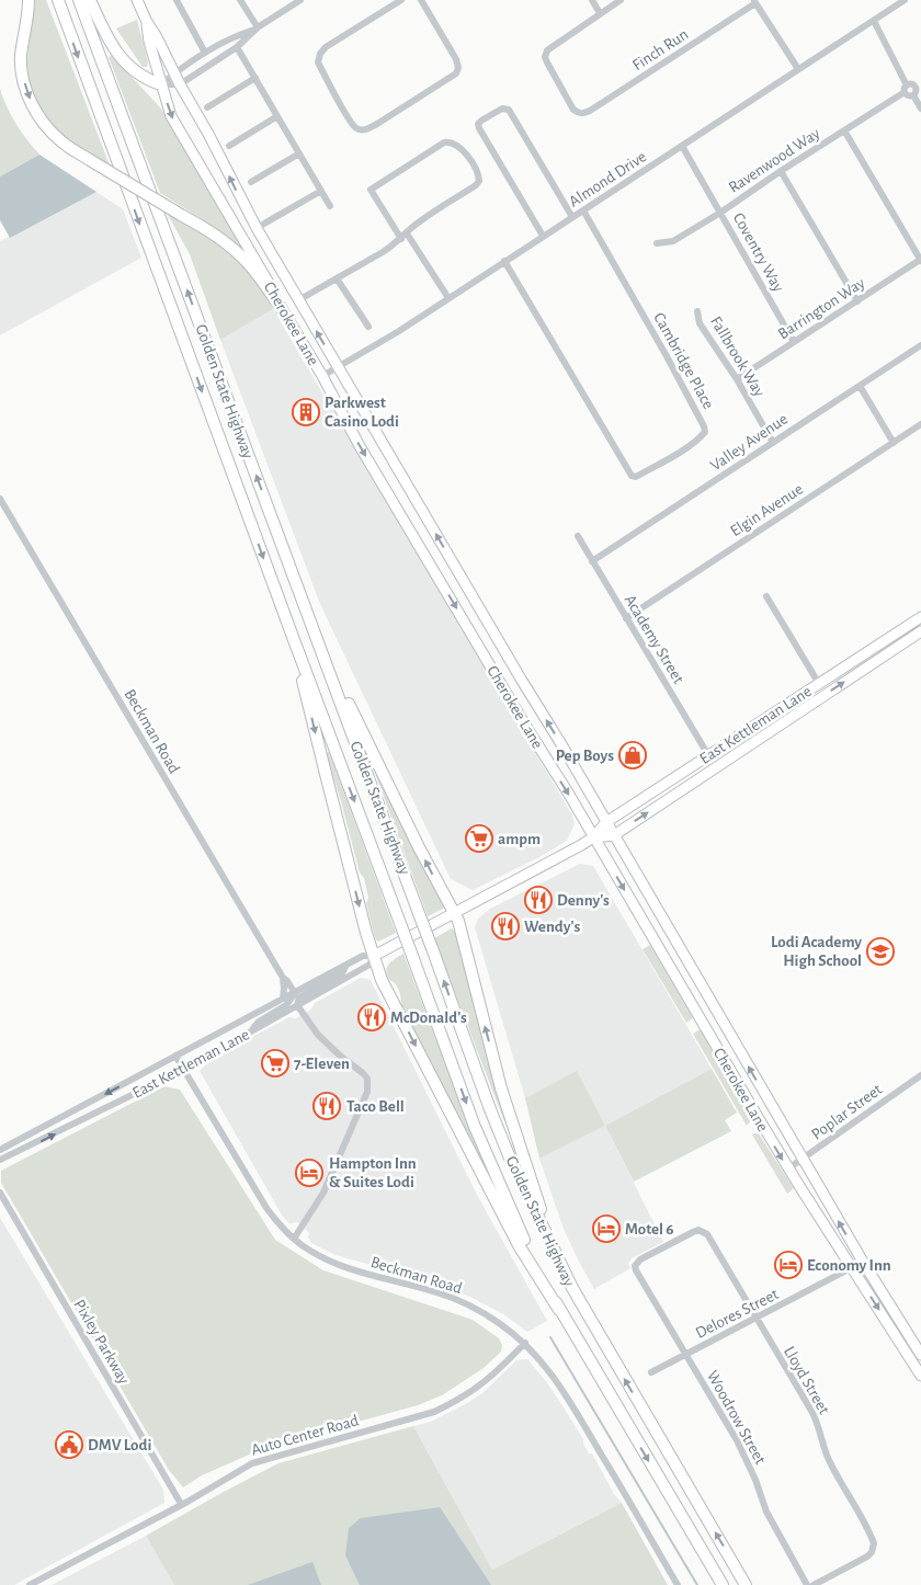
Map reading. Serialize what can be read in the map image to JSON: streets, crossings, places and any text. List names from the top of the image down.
{
  "streets": {
    "highway": ["Golden State Highway"],
    "main road": ["Cherokee Lane", "East Kettleman Lane"],
    "street": [
      "Finch Run",
      "Ravenwood Way",
      "Almond Drive",
      "Coventry Way",
      "Barrington Way",
      "Fallbrook Way",
      "Cambridge Place",
      "Valley Avenue",
      "Elgin Avenue",
      "Academy Street",
      "Beckman Road",
      "Poplar Street",
      "Delores Street",
      "Pixley Parkway",
      "Lloyd Street",
      "Woodrow Street",
      "Auto Center Road"
    ]
  },
  "crossings": [
    ["Ravenwood Way", "Coventry Way"],
    ["Almond Drive", "Coventry Way"],
    ["Almond Drive", "Cherokee Lane"],
    ["Almond Drive", "Cambridge Place"],
    ["Coventry Way", "Barrington Way"],
    ["Barrington Way", "Fallbrook Way"],
    ["Cherokee Lane", "East Kettleman Lane"],
    ["Cherokee Lane", "Poplar Street"],
    ["Cherokee Lane", "Delores Street"],
    ["Fallbrook Way", "Valley Avenue"],
    ["Valley Avenue", "Academy Street"],
    ["Elgin Avenue", "Academy Street"],
    ["Academy Street", "East Kettleman Lane"],
    ["East Kettleman Lane", "Beckman Road"],
    ["Beckman Road", "Auto Center Road"],
    ["Delores Street", "Lloyd Street"],
    ["Delores Street", "Woodrow Street"],
    ["Pixley Parkway", "Auto Center Road"],
    ["Lloyd Street", "Woodrow Street"]
  ],
  "places": {
    "building": ["Parkwest Casino Lodi"],
    "shop": ["Pep Boys"],
    "supermarket": ["ampm", "7-Eleven"],
    "restaurant": [
      "Denny's",
      "Wendy's",
      "McDonald's",
      "Taco Bell"
    ],
    "school or university": ["Lodi Academy High School"],
    "hotel": ["Hampton Inn & Suites Lodi", "Motel 6", "Economy Inn"],
    "public building": ["DMV Lodi"]
  }
}
